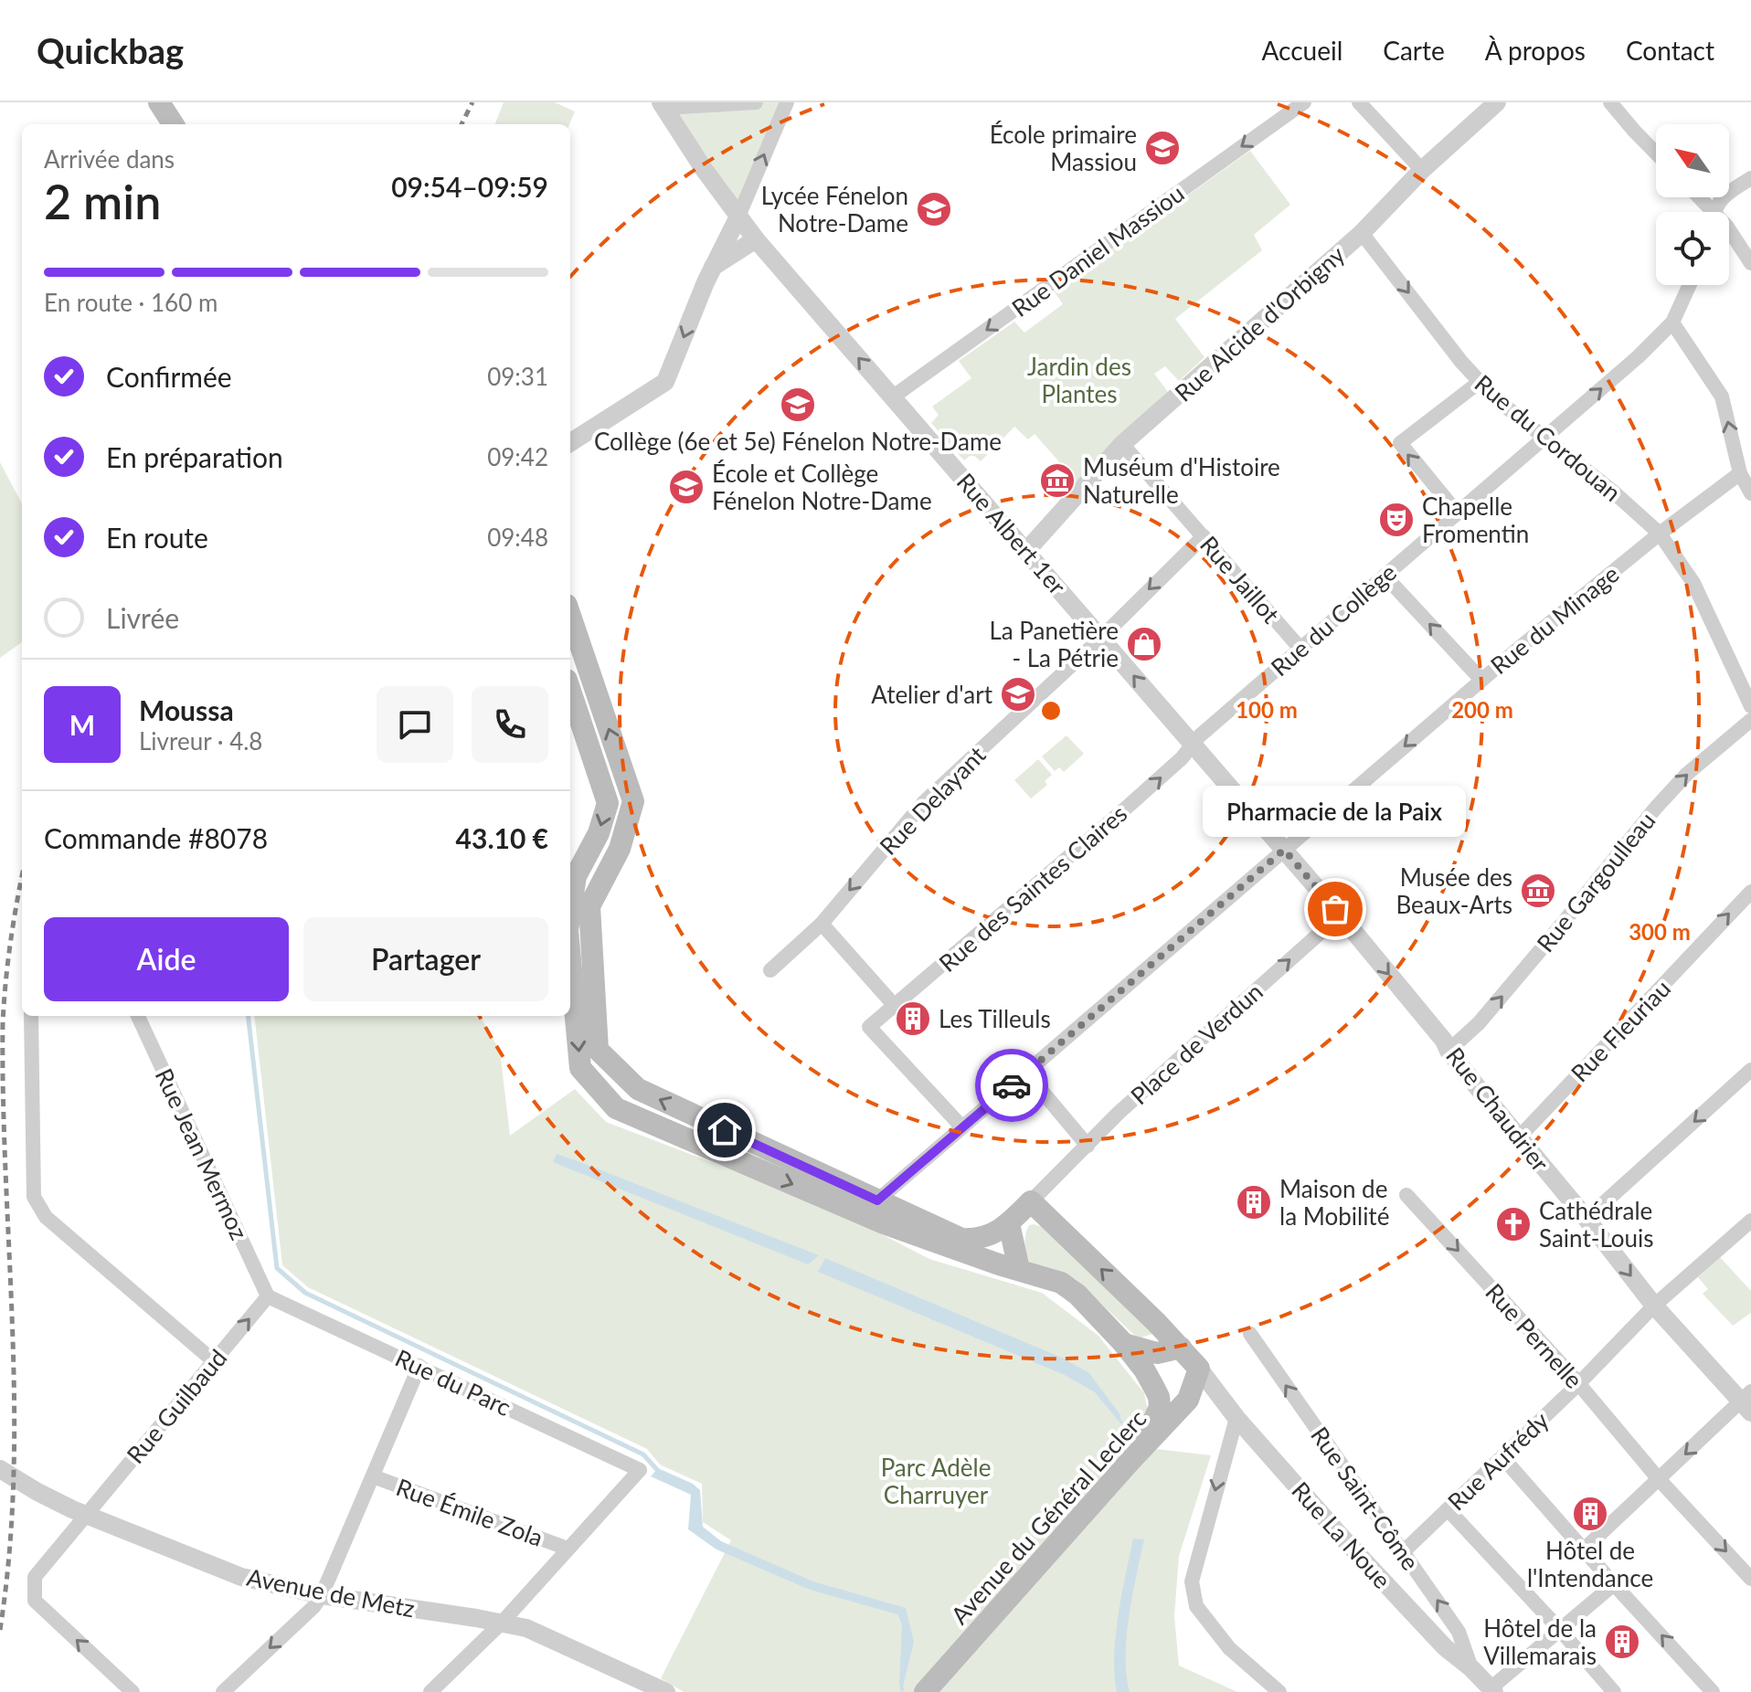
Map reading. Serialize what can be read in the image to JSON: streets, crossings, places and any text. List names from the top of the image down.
{
  "streets": {
    "main road": ["Avenue du Général Leclerc"],
    "street": [
      "Rue Daniel Massiou",
      "Rue Alcide d'Orbigny",
      "Rue du Cordouan",
      "Rue Albert 1er",
      "Rue Jaillot",
      "Rue du Collège",
      "Rue du Minage",
      "Rue Delayant",
      "Rue Gargoulleau",
      "Rue des Saintes Claires",
      "Rue Fleuriau",
      "Place de Verdun",
      "Rue Chaudrier",
      "Rue Jean Mermoz",
      "Rue Pernelle",
      "Rue du Parc",
      "Rue Guilbaud",
      "Rue Aufrédy",
      "Rue Saint-Côme",
      "Rue Émile Zola",
      "Rue La Noue",
      "Avenue de Metz"
    ]
  },
  "crossings": [
    ["Rue Daniel Massiou", "Rue Albert 1er"],
    ["Rue Alcide d'Orbigny", "Rue du Cordouan"],
    ["Rue Alcide d'Orbigny", "Rue Albert 1er"],
    ["Rue Alcide d'Orbigny", "Rue Jaillot"],
    ["Rue du Cordouan", "Rue du Collège"],
    ["Rue du Cordouan", "Rue du Minage"],
    ["Rue Albert 1er", "Rue du Collège"],
    ["Rue Albert 1er", "Rue du Minage"],
    ["Rue Albert 1er", "Rue Delayant"],
    ["Rue Albert 1er", "Rue des Saintes Claires"],
    ["Rue Albert 1er", "Rue Chaudrier"],
    ["Rue Jaillot", "Rue du Collège"],
    ["Rue Jaillot", "Rue Delayant"],
    ["Rue du Collège", "Rue des Saintes Claires"],
    ["Rue du Minage", "Rue des Saintes Claires"],
    ["Rue du Minage", "Rue Chaudrier"],
    ["Rue Gargoulleau", "Rue Chaudrier"],
    ["Rue Fleuriau", "Rue Chaudrier"],
    ["Place de Verdun", "Rue Chaudrier"],
    ["Rue Chaudrier", "Rue Aufrédy"],
    ["Rue Jean Mermoz", "Rue du Parc"],
    ["Rue Jean Mermoz", "Rue Guilbaud"],
    ["Rue Pernelle", "Rue Aufrédy"],
    ["Rue du Parc", "Rue Guilbaud"],
    ["Rue du Parc", "Rue Émile Zola"],
    ["Rue Guilbaud", "Avenue de Metz"],
    ["Rue Aufrédy", "Rue Saint-Côme"],
    ["Rue Saint-Côme", "Rue La Noue"],
    ["Avenue du Général Leclerc", "Rue La Noue"]
  ],
  "one_way": [
    "Rue Daniel Massiou",
    "Rue Albert 1er",
    "Rue Delayant",
    "Rue Gargoulleau",
    "Rue des Saintes Claires",
    "Place de Verdun",
    "Rue Chaudrier"
  ],
  "parks": ["Jardin des Plantes", "Parc Adèle Charruyer"],
  "places": {
    "school or university": [
      "École primaire Massiou",
      "Lycée Fénelon Notre-Dame",
      "Collège (6e et 5e) Fénelon Notre-Dame",
      "École et Collège Fénelon Notre-Dame",
      "Atelier d'art"
    ],
    "museum": ["Muséum d'Histoire Naturelle", "Musée des Beaux-Arts"],
    "theatre": ["Chapelle Fromentin"],
    "shop": ["La Panetière - La Pétrie"],
    "other": ["Pharmacie de la Paix"],
    "building": [
      "Les Tilleuls",
      "Maison de la Mobilité",
      "Hôtel de l'Intendance",
      "Hôtel de la Villemarais"
    ],
    "church": ["Cathédrale Saint-Louis"]
  },
  "north": "top left",
  "page": {
    "header": "Quickbag",
    "nav": [
      "Accueil",
      "Carte",
      "À propos",
      "Contact"
    ],
    "heading": ["2 min", "Arrivée dans", "09:54–09:59"],
    "panel": [
      "Moussa",
      "Livreur · 4.8",
      "Commande #8078",
      "43.10 €"
    ],
    "bar": "En route · 160 m",
    "list": [
      ["Confirmée", "09:31"],
      ["En préparation", "09:42"],
      ["En route", "09:48"],
      "Livrée"
    ],
    "round": "M",
    "bubble": "Pharmacie de la Paix",
    "buttons": ["Aide", "Partager"]
  },
  "rings": ["100 m", "200 m", "300 m"]
}
